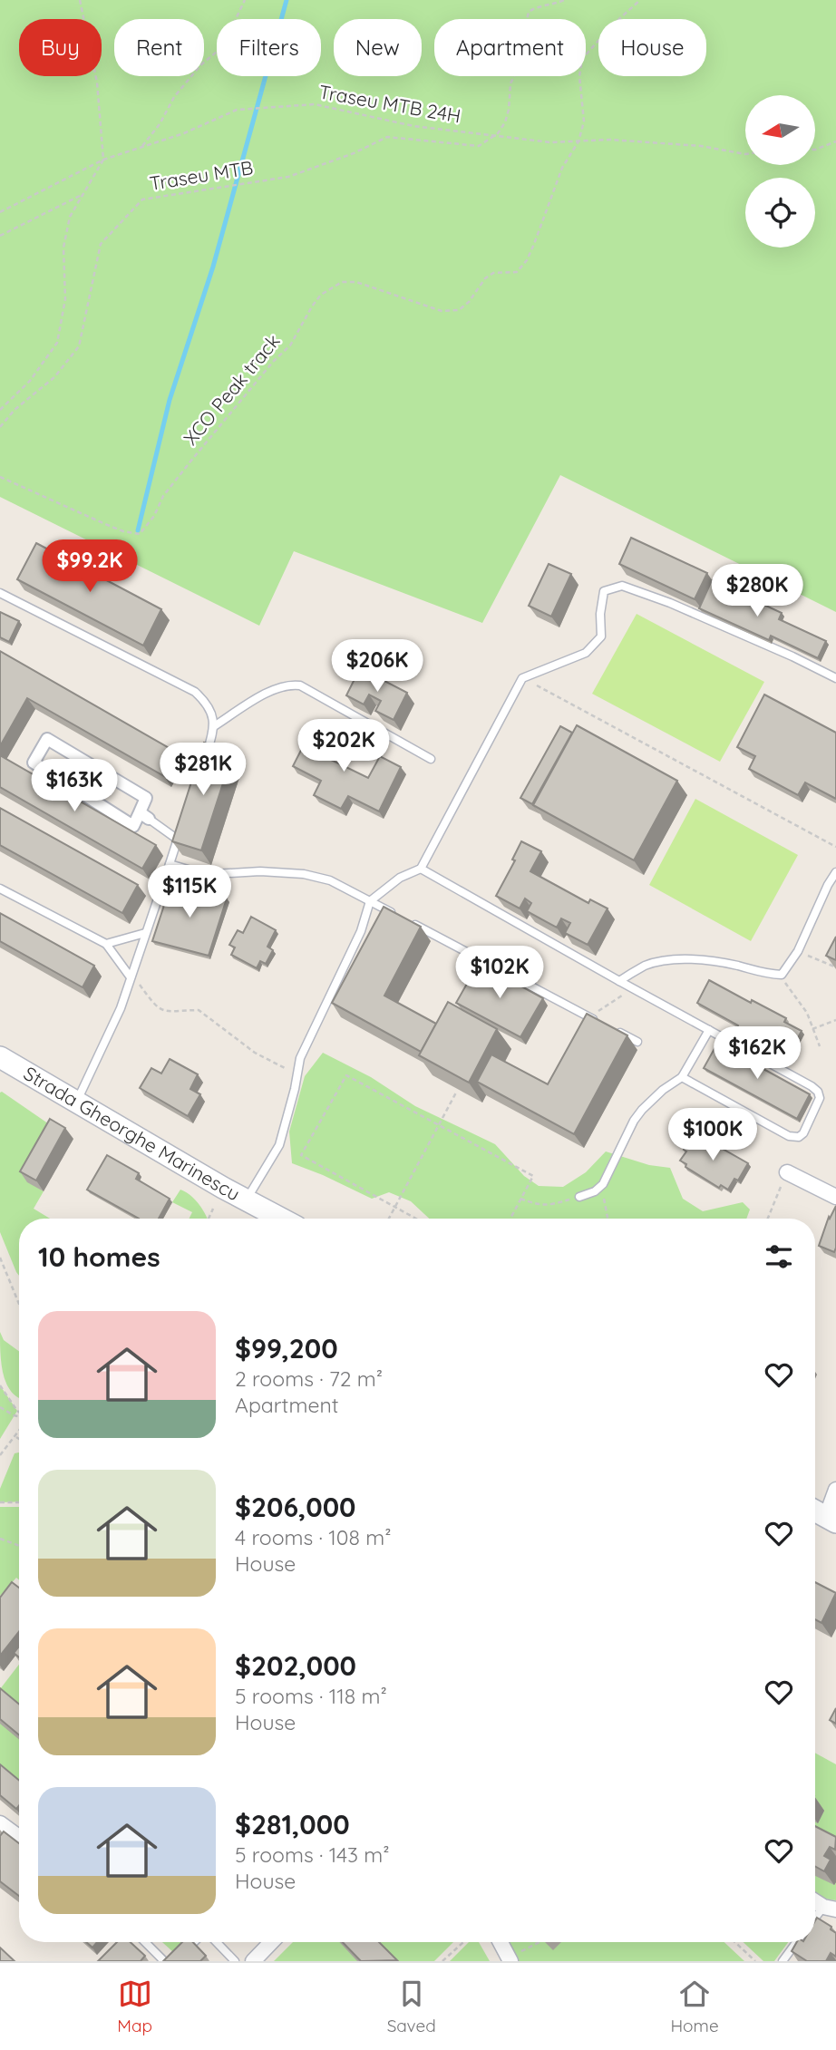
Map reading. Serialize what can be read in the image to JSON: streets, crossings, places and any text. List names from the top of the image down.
{
  "streets": {
    "main road": ["Strada Gheorghe Marinescu"],
    "path": ["Traseu MTB 24H", "Traseu MTB", "XCO Peak track"]
  },
  "crossings": [
    ["Traseu MTB 24H", "Traseu MTB"],
    ["Traseu MTB 24H", "XCO Peak track"]
  ],
  "north": "left",
  "page": {
    "chip": [
      "Buy",
      "Rent",
      "Filters",
      "New",
      "Apartment",
      "House"
    ],
    "price": [
      "$99.2K",
      "$280K",
      "$206K",
      "$202K",
      "$281K",
      "$163K",
      "$115K",
      "$102K",
      "$162K",
      "$100K"
    ],
    "heading": "10 homes",
    "list": [
      {
        "name": "$99,200",
        "note": "2 rooms · 72 m² · Apartment"
      },
      {
        "name": "$206,000",
        "note": "4 rooms · 108 m² · House"
      },
      {
        "name": "$202,000",
        "note": "5 rooms · 118 m² · House"
      },
      {
        "name": "$281,000",
        "note": "5 rooms · 143 m² · House"
      }
    ],
    "tabs": ["Map", "Saved", "Home"]
  }
}
